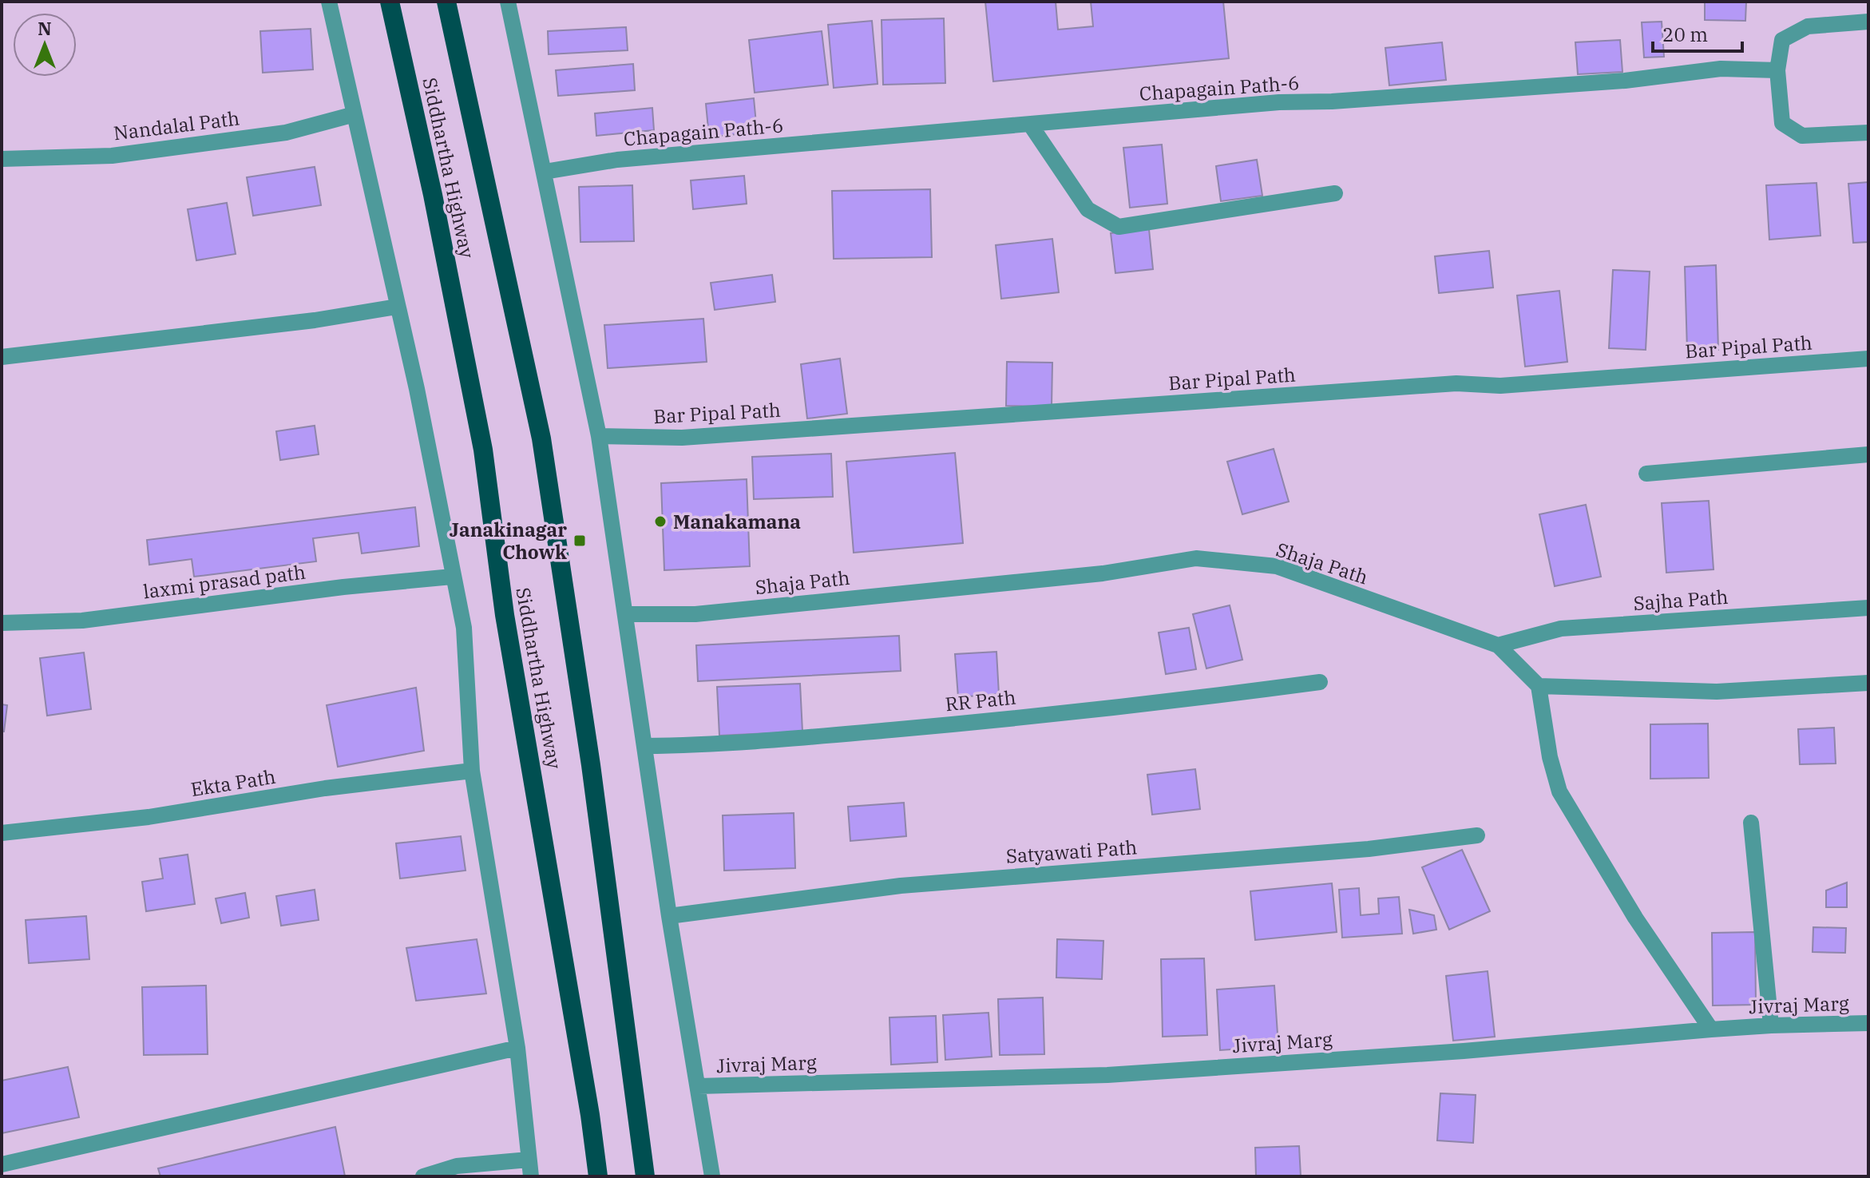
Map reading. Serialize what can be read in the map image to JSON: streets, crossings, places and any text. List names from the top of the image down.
{
  "streets": {
    "highway": ["Siddhartha Highway"],
    "street": [
      "Chapagain Path-6",
      "Nandalal Path",
      "Bar Pipal Path",
      "Shaja Path",
      "laxmi prasad path",
      "Sajha Path",
      "RR Path",
      "Ekta Path",
      "Satyawati Path",
      "Jivraj Marg"
    ]
  },
  "crossings": [
    ["Shaja Path", "Sajha Path"]
  ],
  "places": {
    "other": ["Manakamana"],
    "transit": ["Janakinagar Chowk"]
  },
  "scale_bar": "20 m",
  "north": "top"
}
